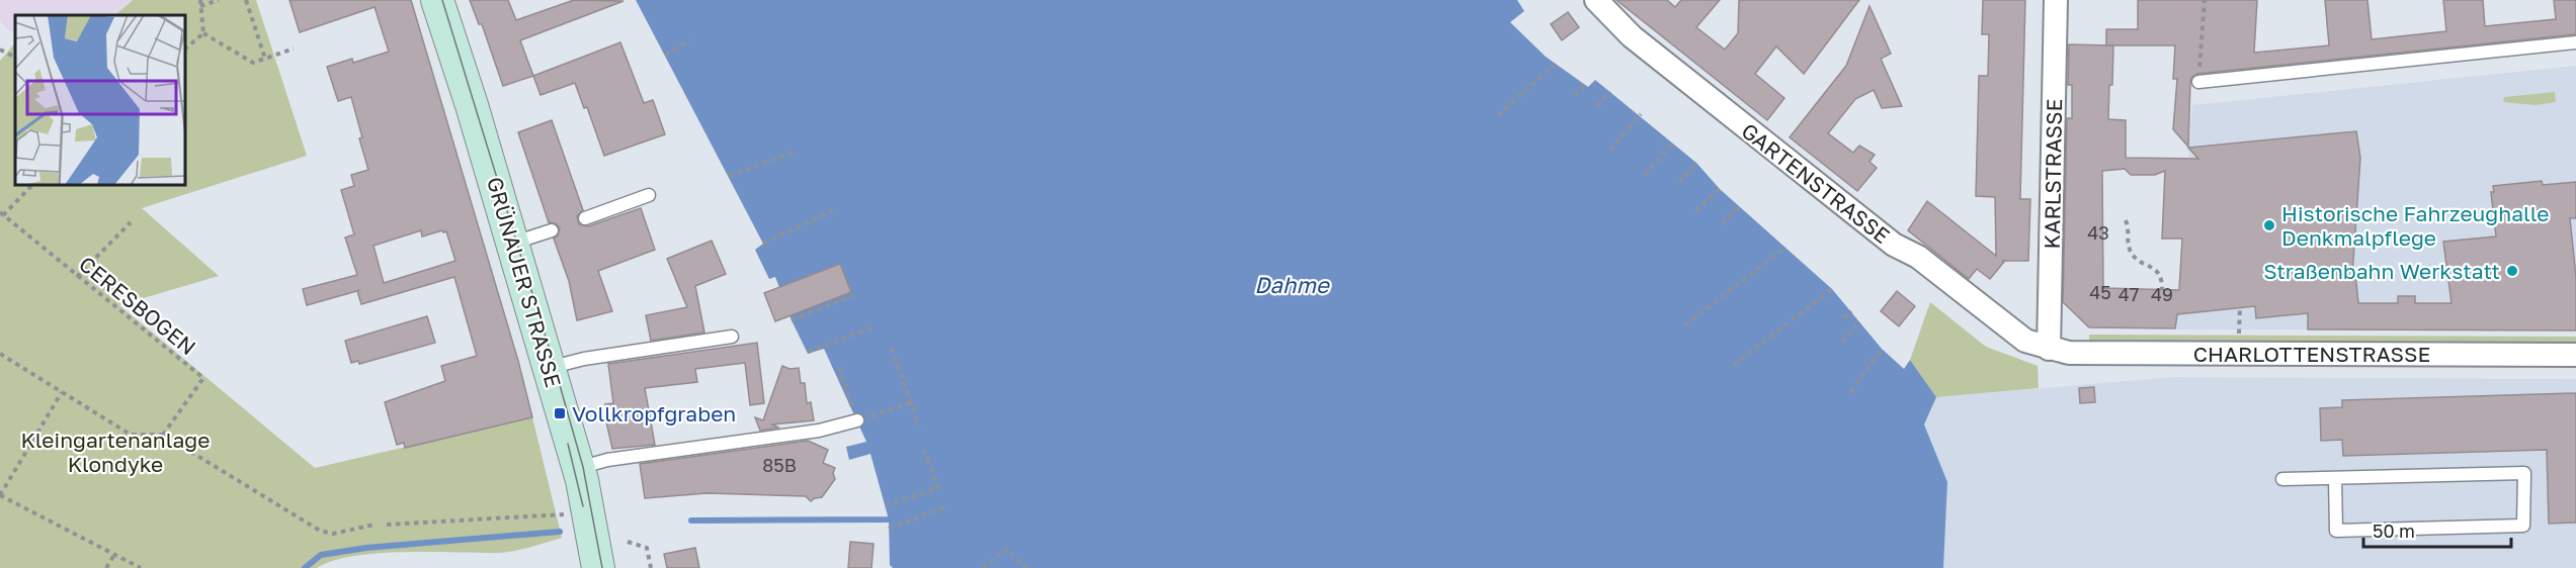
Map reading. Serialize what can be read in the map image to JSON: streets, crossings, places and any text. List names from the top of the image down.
{
  "streets": {
    "main road": ["GRÜNAUER STRASSE"],
    "street": ["KARLSTRASSE", "GARTENSTRASSE", "CHARLOTTENSTRASSE"],
    "path": ["CERESBOGEN"]
  },
  "crossings": [
    ["KARLSTRASSE", "GARTENSTRASSE"],
    ["KARLSTRASSE", "CHARLOTTENSTRASSE"],
    ["GARTENSTRASSE", "CHARLOTTENSTRASSE"]
  ],
  "water": ["Dahme"],
  "parks": ["Kleingartenanlage Klondyke"],
  "places": {
    "other": ["Historische Fahrzeughalle Denkmalpflege", "Straßenbahn Werkstatt"],
    "transit": ["Vollkropfgraben"]
  },
  "house_numbers": [
    "43",
    "45",
    "47",
    "49",
    "85B"
  ],
  "scale_bar": "50 m"
}
